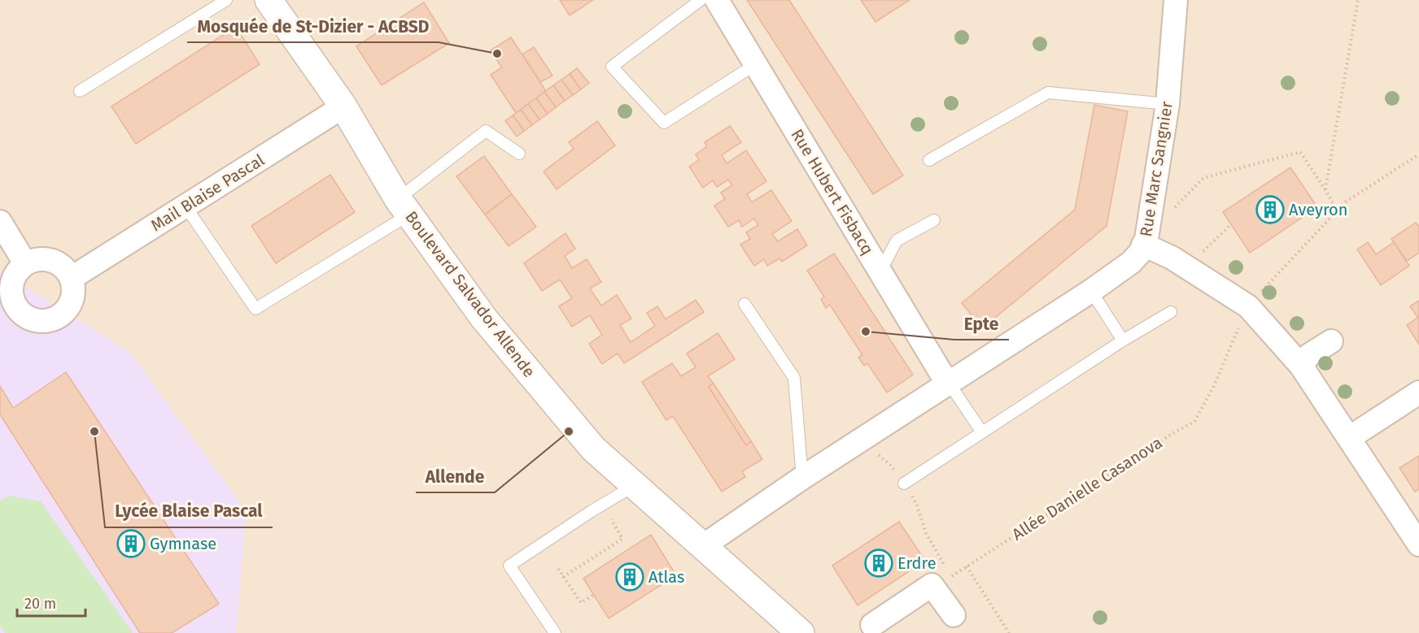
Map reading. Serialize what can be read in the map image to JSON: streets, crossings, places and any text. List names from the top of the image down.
{
  "streets": {
    "street": [
      "Rue Marc Sangnier",
      "Rue Hubert Fisbacq",
      "Mail Blaise Pascal",
      "Boulevard Salvador Allende"
    ],
    "path": ["Allée Danielle Casanova"]
  },
  "crossings": [
    ["Rue Marc Sangnier", "Rue Hubert Fisbacq"],
    ["Rue Marc Sangnier", "Boulevard Salvador Allende"],
    ["Mail Blaise Pascal", "Boulevard Salvador Allende"]
  ],
  "places": {
    "other": [
      "Mosquée de St-Dizier - ACBSD",
      "Epte",
      "Lycée Blaise Pascal",
      "Allende"
    ],
    "building": [
      "Aveyron",
      "Gymnase",
      "Erdre",
      "Atlas"
    ]
  },
  "scale_bar": "20 m"
}
